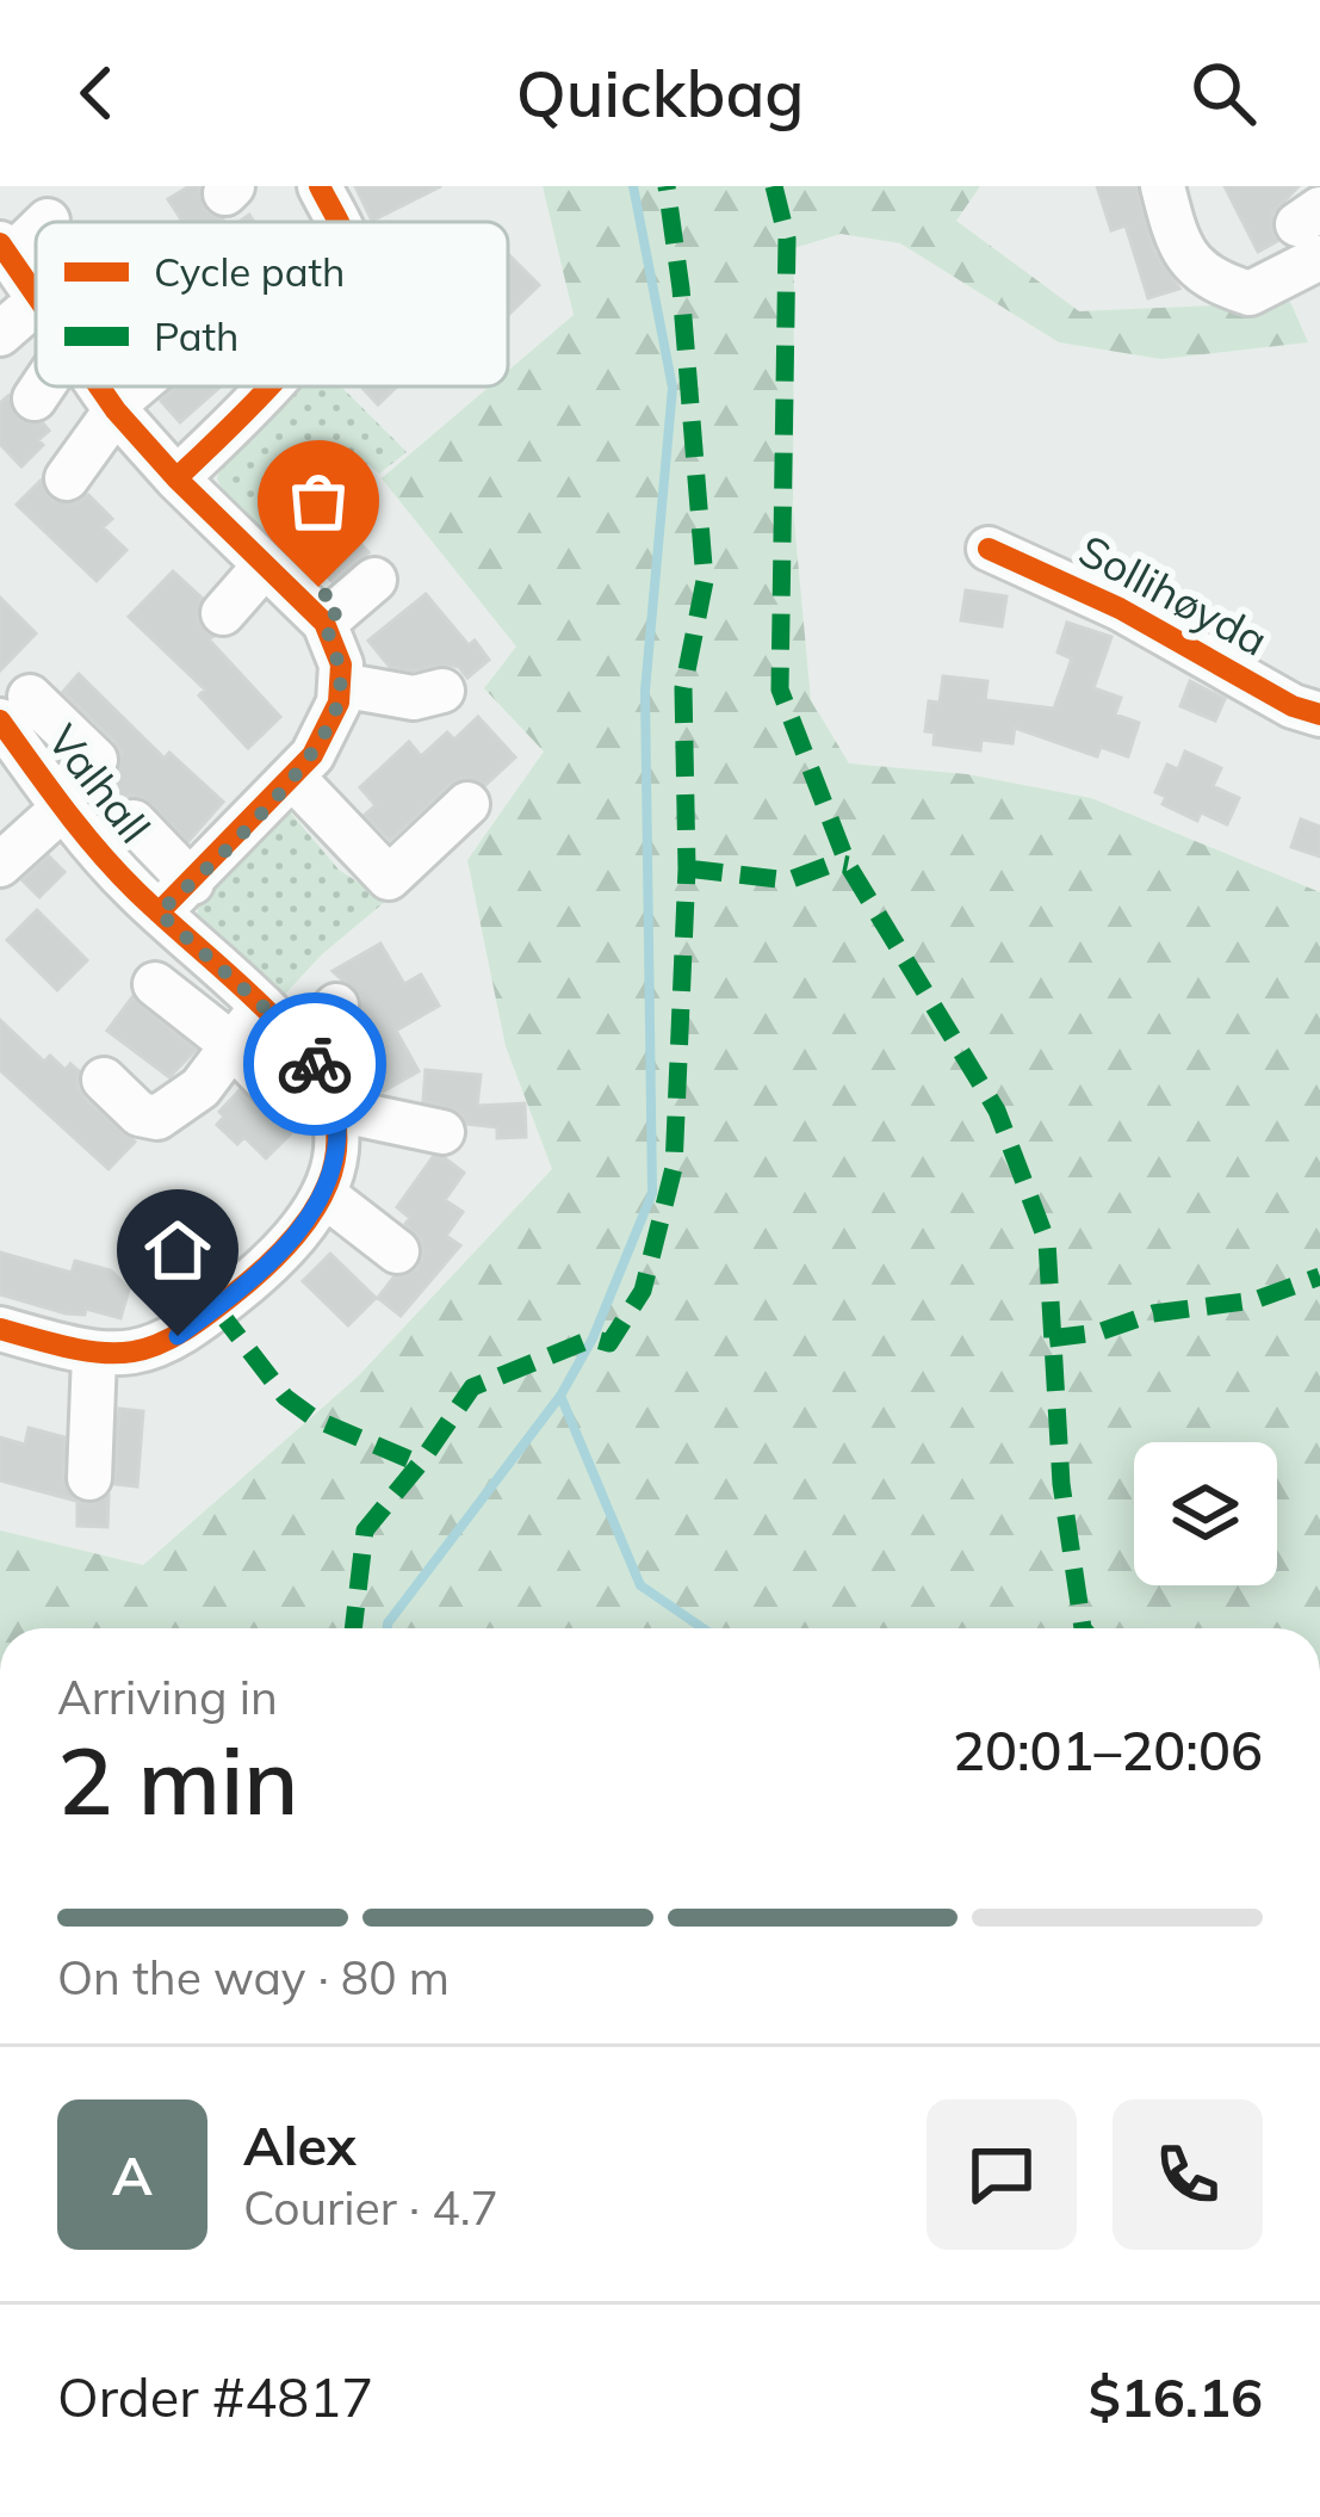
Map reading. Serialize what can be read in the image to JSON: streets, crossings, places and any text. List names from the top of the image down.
{
  "streets": {
    "street": ["Sollihøyda", "Valhall"]
  },
  "legend": ["Cycle path", "Path"],
  "page": {
    "header": "Quickbag",
    "heading": ["2 min", "Arriving in", "20:01–20:06"],
    "panel": [
      "Alex",
      "Courier · 4.7",
      "Order #4817",
      "$16.16"
    ],
    "bar": "On the way · 80 m",
    "round": "A"
  }
}
